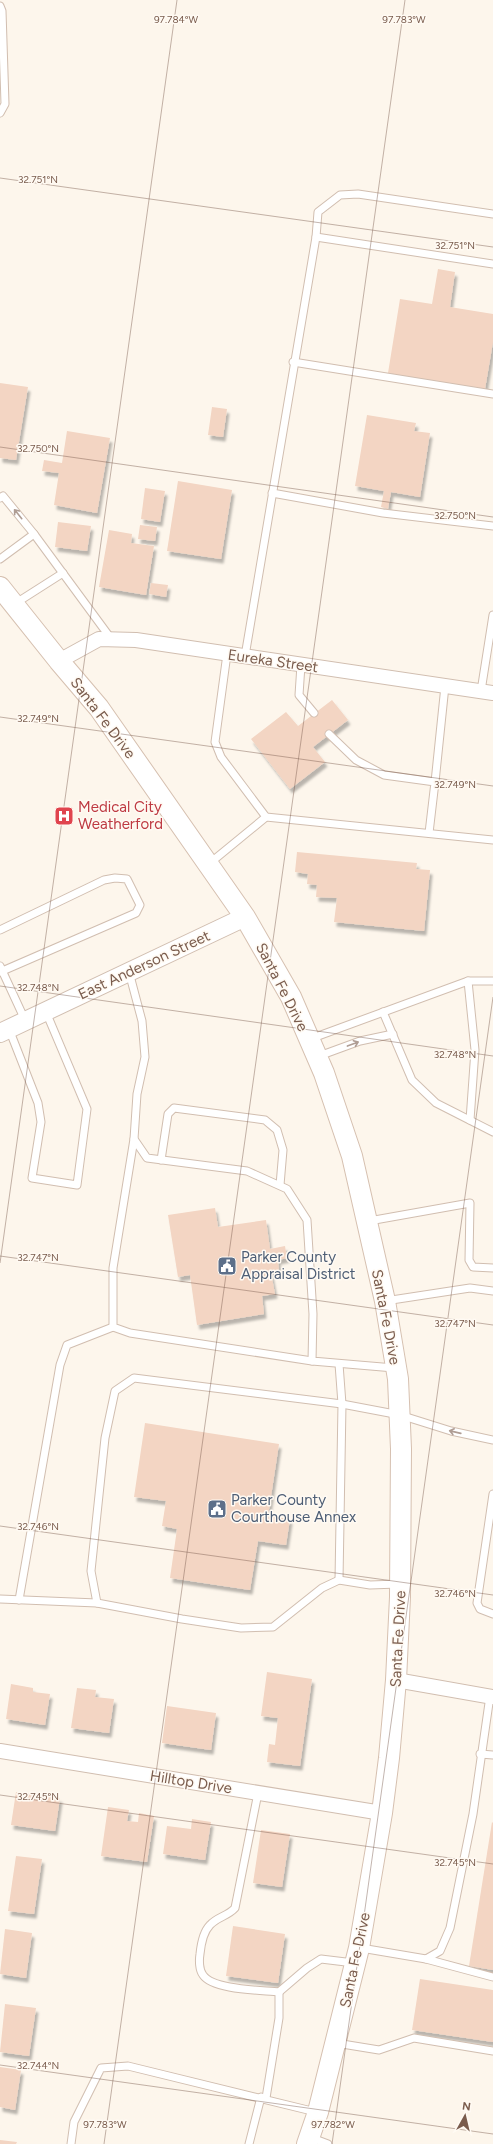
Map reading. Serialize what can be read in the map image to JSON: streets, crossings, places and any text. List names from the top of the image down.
{
  "streets": {
    "main road": ["Santa Fe Drive"],
    "street": ["Eureka Street", "East Anderson Street", "Hilltop Drive"]
  },
  "crossings": [
    ["Eureka Street", "Santa Fe Drive"],
    ["Santa Fe Drive", "East Anderson Street"],
    ["Santa Fe Drive", "Hilltop Drive"]
  ],
  "places": {
    "hospital": ["Medical City Weatherford"],
    "public building": ["Parker County Appraisal District", "Parker County Courthouse Annex"]
  },
  "north": "top",
  "coordinates": [
    "97.784°W",
    "97.783°W",
    "32.751°N",
    "32.750°N",
    "32.749°N",
    "32.748°N",
    "32.747°N",
    "32.746°N",
    "32.745°N",
    "32.744°N",
    "97.782°W"
  ]
}
